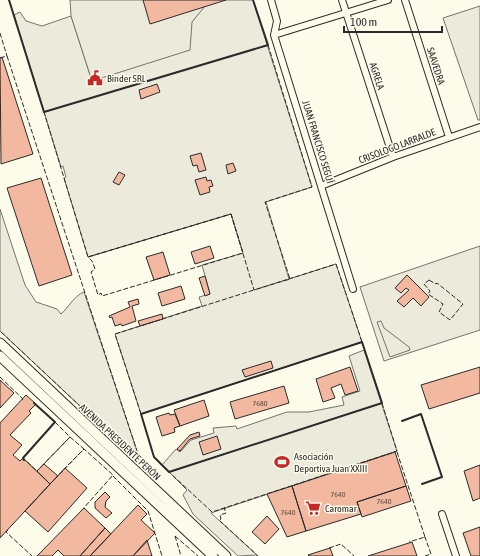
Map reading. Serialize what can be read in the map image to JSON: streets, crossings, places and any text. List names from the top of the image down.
{
  "streets": {
    "main road": ["AVENIDA PRESIDENTE PERÓN"],
    "street": [
      "SAAVEDRA",
      "AGRELA",
      "JUAN FRANCISCO SEGUÍ",
      "CRISOLOGO LARRALDE"
    ]
  },
  "crossings": [
    ["SAAVEDRA", "CRISOLOGO LARRALDE"],
    ["AGRELA", "CRISOLOGO LARRALDE"],
    ["JUAN FRANCISCO SEGUÍ", "CRISOLOGO LARRALDE"]
  ],
  "places": {
    "public building": ["Binder SRL"],
    "sports": ["Asociación Deportiva Juan XXIII"],
    "supermarket": ["Caromar"]
  },
  "house_numbers": [
    "7680",
    "7640",
    "7640",
    "7640"
  ],
  "scale_bar": "100 m"
}
